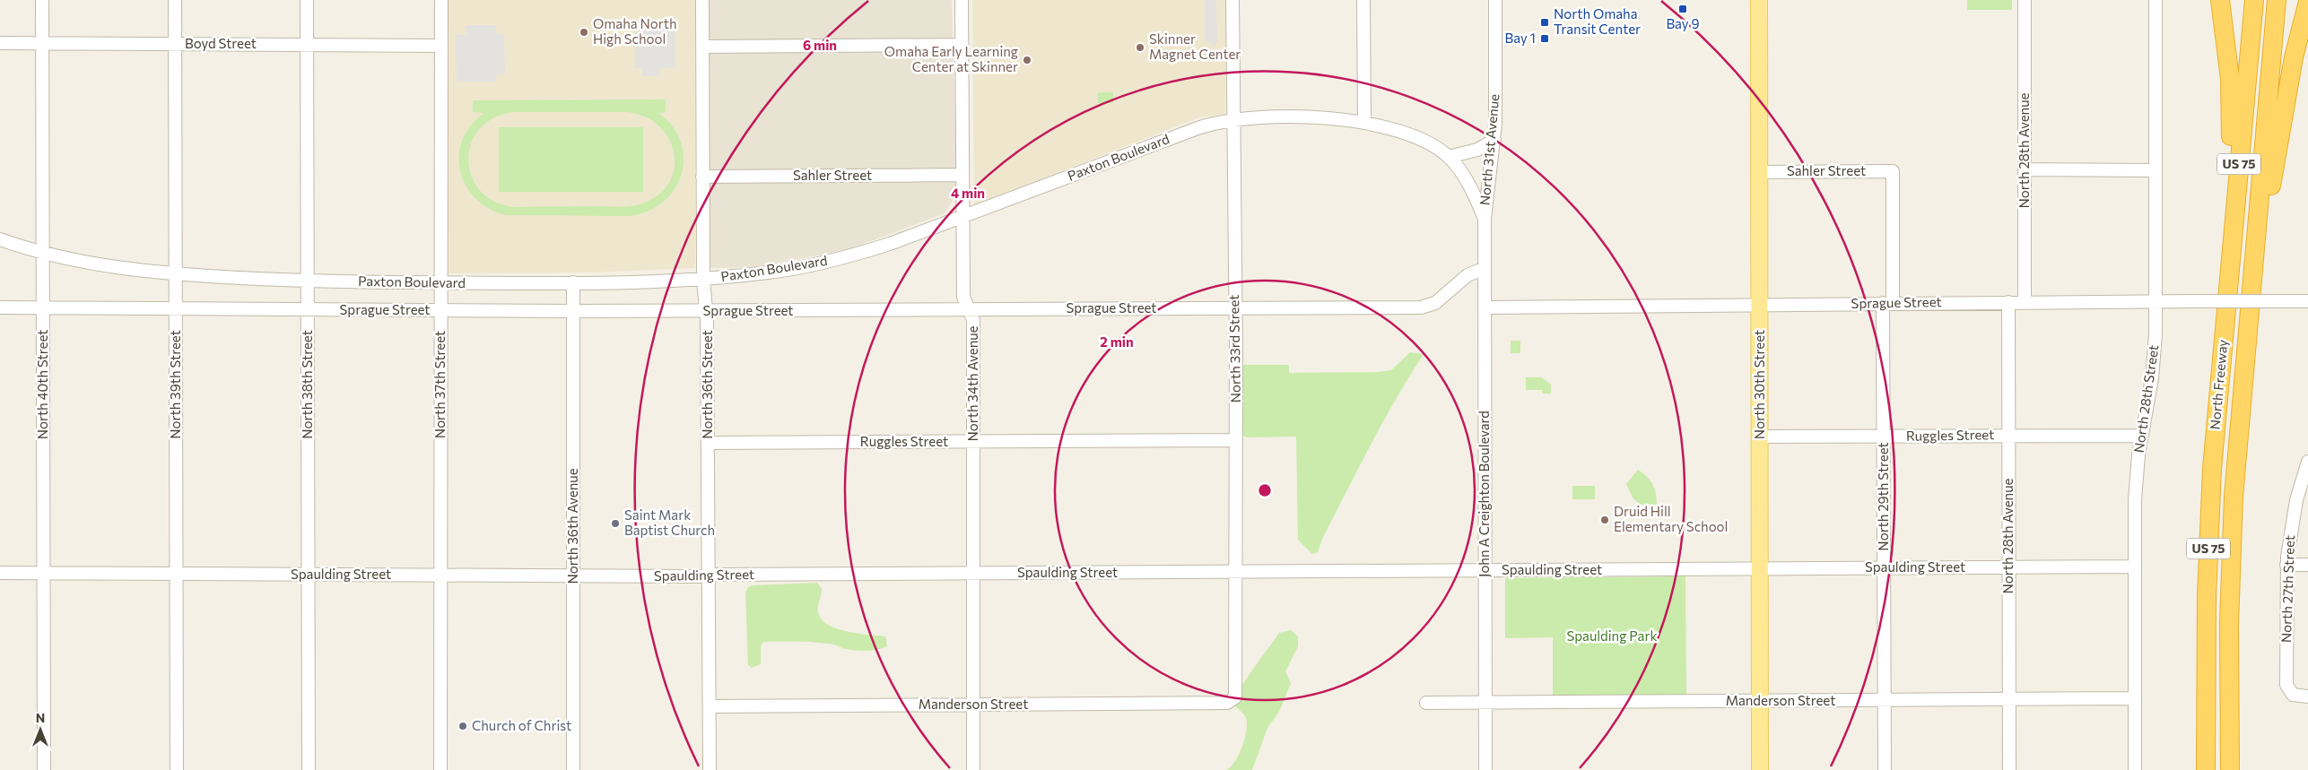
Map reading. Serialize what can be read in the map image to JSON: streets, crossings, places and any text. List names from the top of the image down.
{
  "streets": {
    "highway": ["US 75", "North Freeway"],
    "main road": ["North 30th Street"],
    "street": [
      "Boyd Street",
      "North 31st Avenue",
      "North 28th Avenue",
      "Paxton Boulevard",
      "Sahler Street",
      "Sprague Street",
      "North 33rd Street",
      "North 34th Avenue",
      "North 40th Street",
      "North 39th Street",
      "North 38th Street",
      "North 37th Street",
      "North 36th Street",
      "North 28th Street",
      "Ruggles Street",
      "John A Creighton Boulevard",
      "North 29th Street",
      "North 36th Avenue",
      "Spaulding Street",
      "North 27th Street",
      "Manderson Street"
    ]
  },
  "crossings": [
    ["Boyd Street", "North 40th Street"],
    ["Boyd Street", "North 39th Street"],
    ["Boyd Street", "North 38th Street"],
    ["Boyd Street", "North 37th Street"],
    ["North 31st Avenue", "Paxton Boulevard"],
    ["North 31st Avenue", "John A Creighton Boulevard"],
    ["North 28th Avenue", "Sprague Street"],
    ["North 28th Avenue", "Ruggles Street"],
    ["North 28th Avenue", "Spaulding Street"],
    ["North 28th Avenue", "Manderson Street"],
    ["Paxton Boulevard", "North 33rd Street"],
    ["Paxton Boulevard", "North 34th Avenue"],
    ["Paxton Boulevard", "North 40th Street"],
    ["Paxton Boulevard", "North 39th Street"],
    ["Paxton Boulevard", "North 38th Street"],
    ["Paxton Boulevard", "North 37th Street"],
    ["Paxton Boulevard", "North 36th Street"],
    ["Paxton Boulevard", "John A Creighton Boulevard"],
    ["Paxton Boulevard", "North 36th Avenue"],
    ["Sahler Street", "North 34th Avenue"],
    ["Sahler Street", "North 36th Street"],
    ["Sahler Street", "North 30th Street"],
    ["Sahler Street", "North 29th Street"],
    ["Sprague Street", "North 33rd Street"],
    ["Sprague Street", "North 34th Avenue"],
    ["Sprague Street", "North 40th Street"],
    ["Sprague Street", "North 39th Street"],
    ["Sprague Street", "North 38th Street"],
    ["Sprague Street", "North 37th Street"],
    ["Sprague Street", "North 36th Street"],
    ["Sprague Street", "North 30th Street"],
    ["Sprague Street", "North 28th Street"],
    ["Sprague Street", "John A Creighton Boulevard"],
    ["Sprague Street", "North 29th Street"],
    ["Sprague Street", "North 36th Avenue"],
    ["North 33rd Street", "Ruggles Street"],
    ["North 33rd Street", "Spaulding Street"],
    ["North 33rd Street", "Manderson Street"],
    ["North 34th Avenue", "Ruggles Street"],
    ["North 34th Avenue", "Spaulding Street"],
    ["North 34th Avenue", "Manderson Street"],
    ["North 40th Street", "Spaulding Street"],
    ["North 39th Street", "Spaulding Street"],
    ["North 38th Street", "Spaulding Street"],
    ["North 37th Street", "Spaulding Street"],
    ["North 36th Street", "Ruggles Street"],
    ["North 36th Street", "Spaulding Street"],
    ["North 36th Street", "Manderson Street"],
    ["North 30th Street", "Ruggles Street"],
    ["North 30th Street", "Spaulding Street"],
    ["North 30th Street", "Manderson Street"],
    ["North 28th Street", "Ruggles Street"],
    ["North 28th Street", "Spaulding Street"],
    ["North 28th Street", "Manderson Street"],
    ["Ruggles Street", "North 29th Street"],
    ["John A Creighton Boulevard", "Spaulding Street"],
    ["John A Creighton Boulevard", "Manderson Street"],
    ["North 29th Street", "Spaulding Street"],
    ["North 29th Street", "Manderson Street"],
    ["North 36th Avenue", "Spaulding Street"]
  ],
  "parks": ["Spaulding Park"],
  "places": {
    "transit": ["Bay 9", "North Omaha Transit Center", "Bay 1"],
    "other": [
      "Omaha North High School",
      "Skinner Magnet Center",
      "Omaha Early Learning Center at Skinner",
      "Druid Hill Elementary School",
      "Saint Mark Baptist Church",
      "Church of Christ"
    ]
  },
  "north": "top",
  "rings": ["6 min", "4 min", "2 min"]
}
